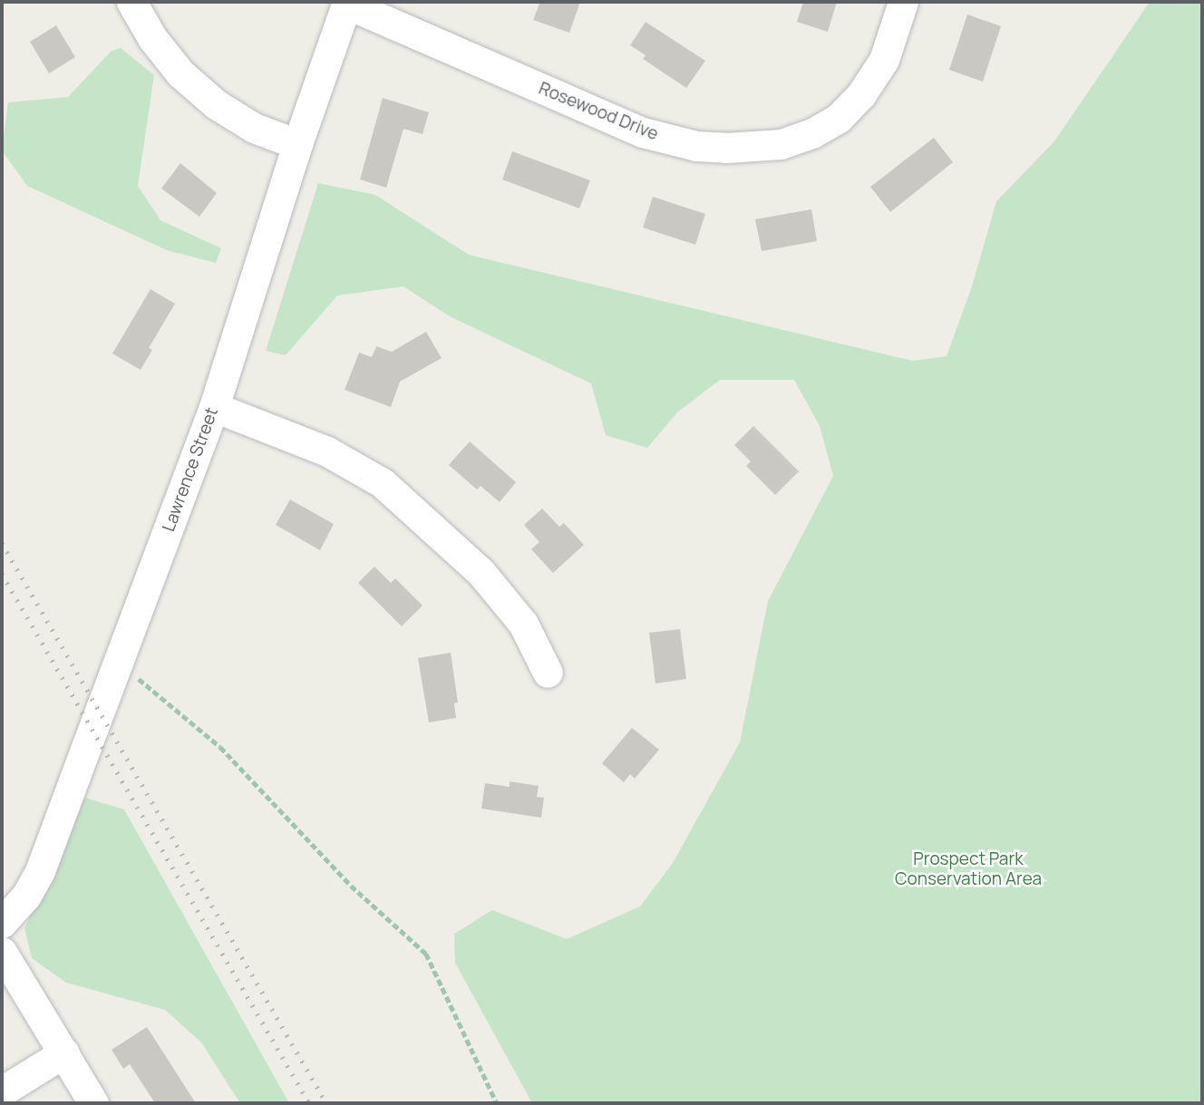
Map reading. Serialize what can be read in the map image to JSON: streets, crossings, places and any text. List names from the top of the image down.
{
  "streets": {
    "street": ["Rosewood Drive", "Lawrence Street"]
  },
  "crossings": [
    ["Rosewood Drive", "Lawrence Street"]
  ],
  "parks": ["Prospect Park Conservation Area"]
}
